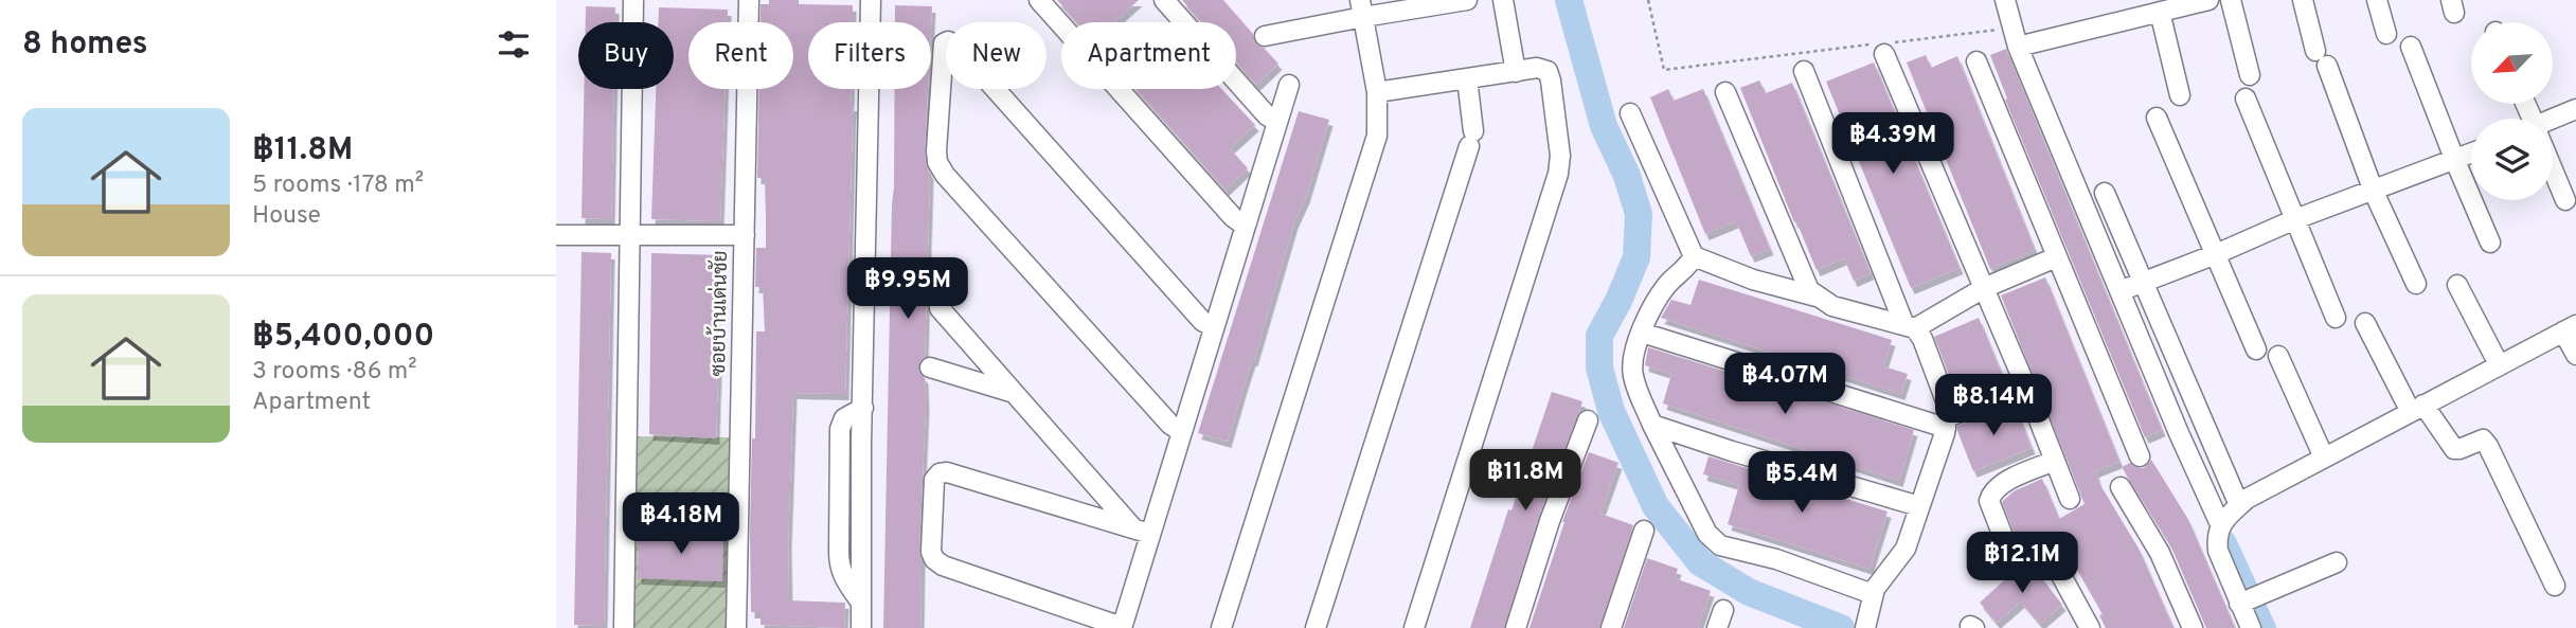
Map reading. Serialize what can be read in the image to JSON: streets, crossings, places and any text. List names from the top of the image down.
{
  "streets": {
    "street": ["ซอยบ้านเด่นชัย"]
  },
  "north": "bottom left",
  "page": {
    "heading": "8 homes",
    "chip": [
      "Buy",
      "Rent",
      "Filters",
      "New",
      "Apartment"
    ],
    "list": [
      {
        "name": "฿11.8M",
        "note": "5 rooms · 178 m² · House"
      },
      {
        "name": "฿5,400,000",
        "note": "3 rooms · 86 m² · Apartment"
      }
    ],
    "price": [
      "฿4.39M",
      "฿9.95M",
      "฿4.07M",
      "฿8.14M",
      "฿11.8M",
      "฿5.4M",
      "฿4.18M",
      "฿12.1M"
    ]
  }
}
